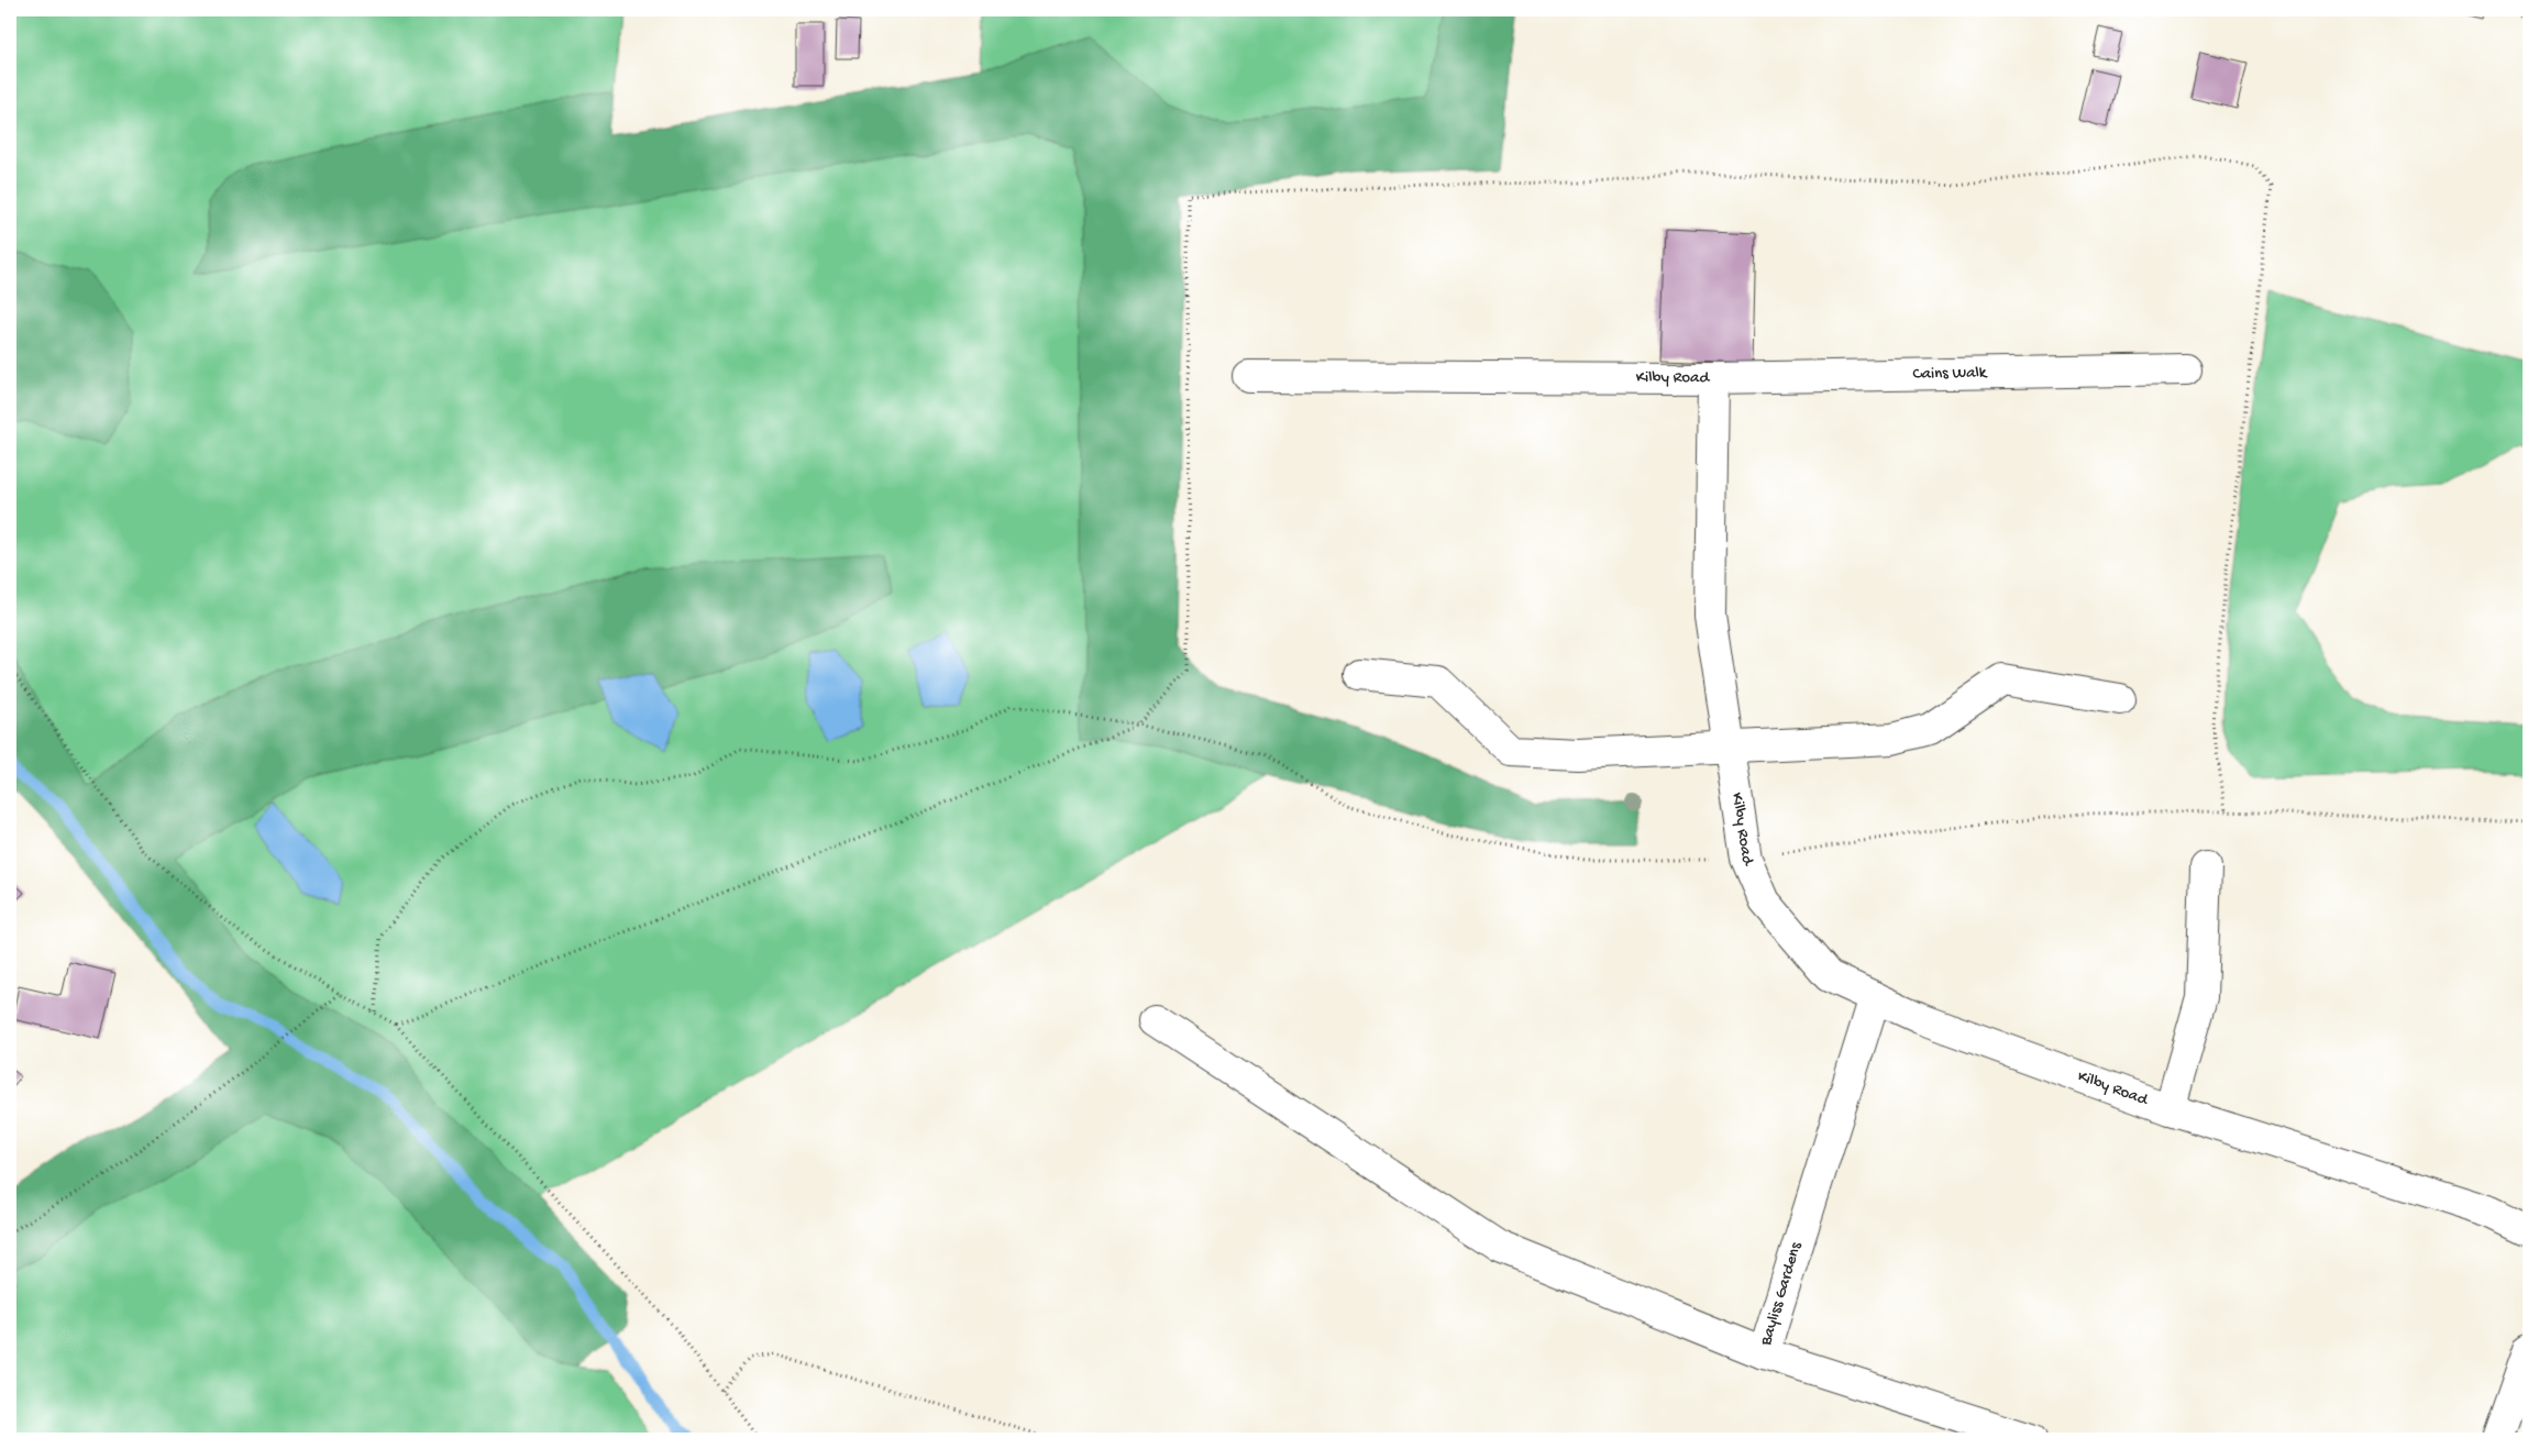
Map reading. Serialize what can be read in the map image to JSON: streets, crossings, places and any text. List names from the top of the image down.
{
  "streets": {
    "street": ["Cains Walk", "Kilby Road", "Bayliss Gardens"]
  },
  "crossings": [
    ["Cains Walk", "Kilby Road"],
    ["Kilby Road", "Bayliss Gardens"]
  ]
}
